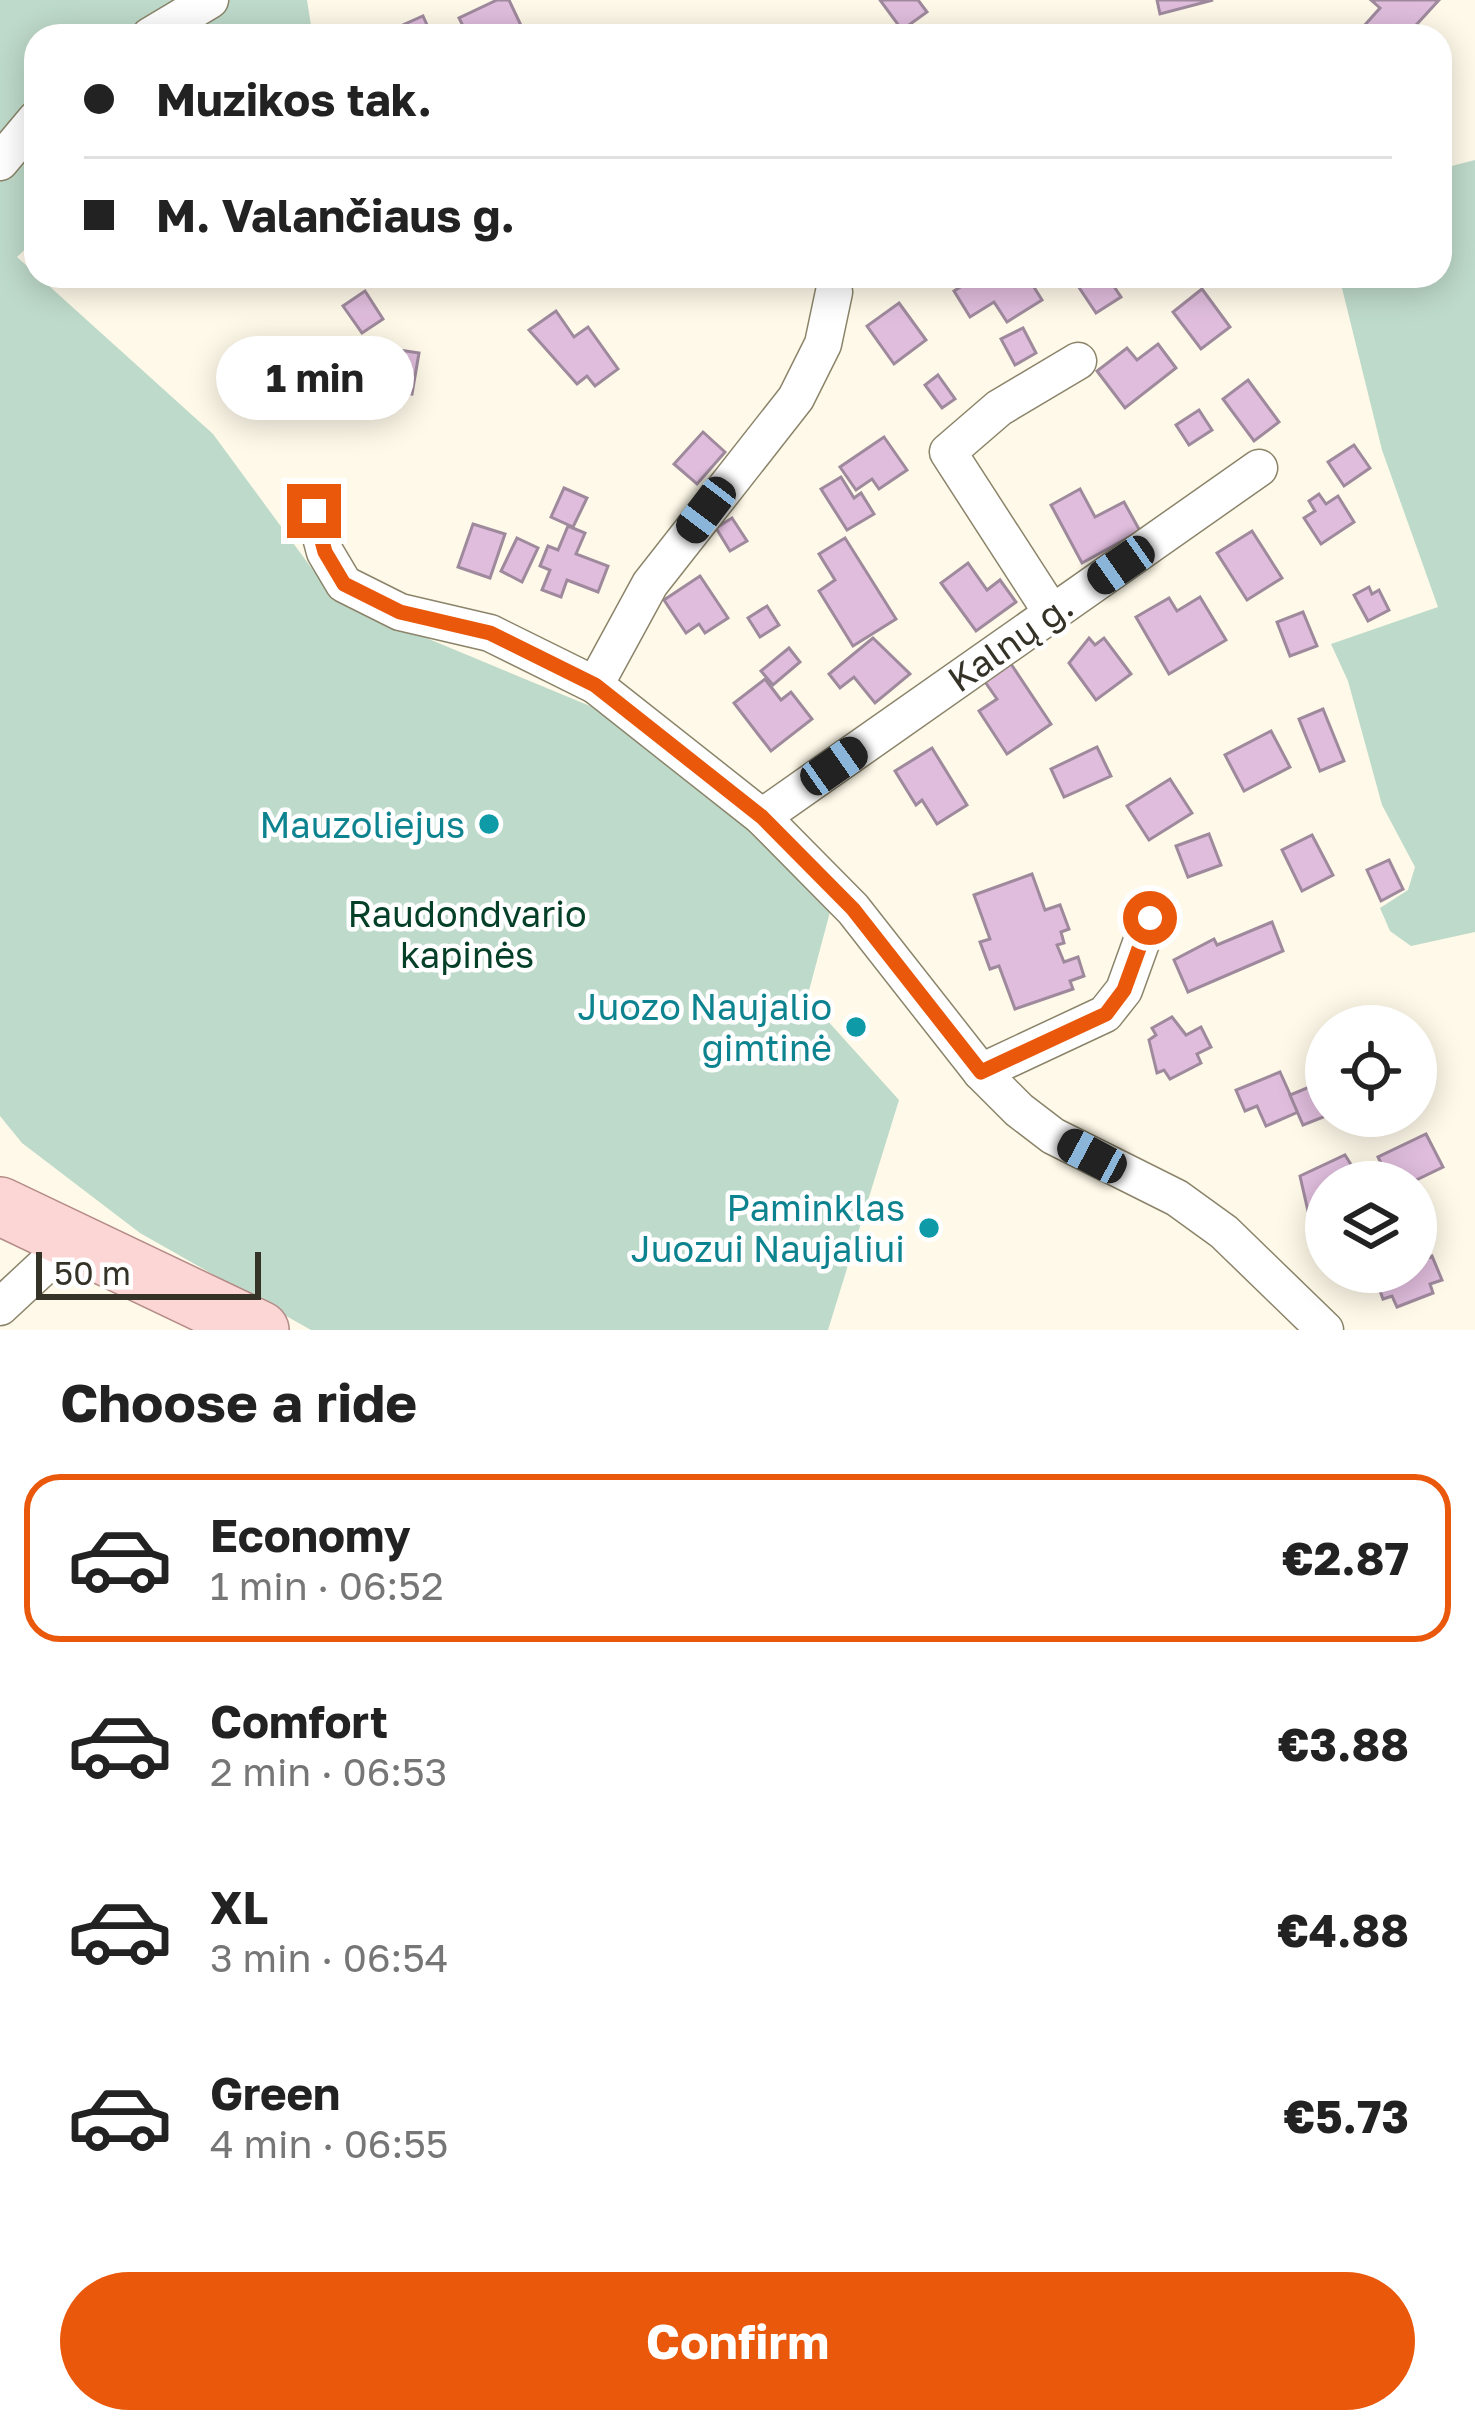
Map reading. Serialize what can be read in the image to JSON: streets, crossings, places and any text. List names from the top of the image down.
{
  "streets": {
    "street": ["Kalnų g."]
  },
  "parks": ["Raudondvario kapinės"],
  "places": ["Mauzoliejus", "Juozo Naujalio gimtinė", "Paminklas Juozui Naujaliui"],
  "scale_bar": "50 m",
  "page": {
    "banner": ["Muzikos tak.", "M. Valančiaus g."],
    "bubble": "1 min",
    "scale": "50 m",
    "heading": "Choose a ride",
    "list": [
      {
        "name": "Economy",
        "note": "1 min · 06:52",
        "value": "€2.87"
      },
      {
        "name": "Comfort",
        "note": "2 min · 06:53",
        "value": "€3.88"
      },
      {
        "name": "XL",
        "note": "3 min · 06:54",
        "value": "€4.88"
      },
      {
        "name": "Green",
        "note": "4 min · 06:55",
        "value": "€5.73"
      }
    ],
    "buttons": "Confirm"
  }
}
